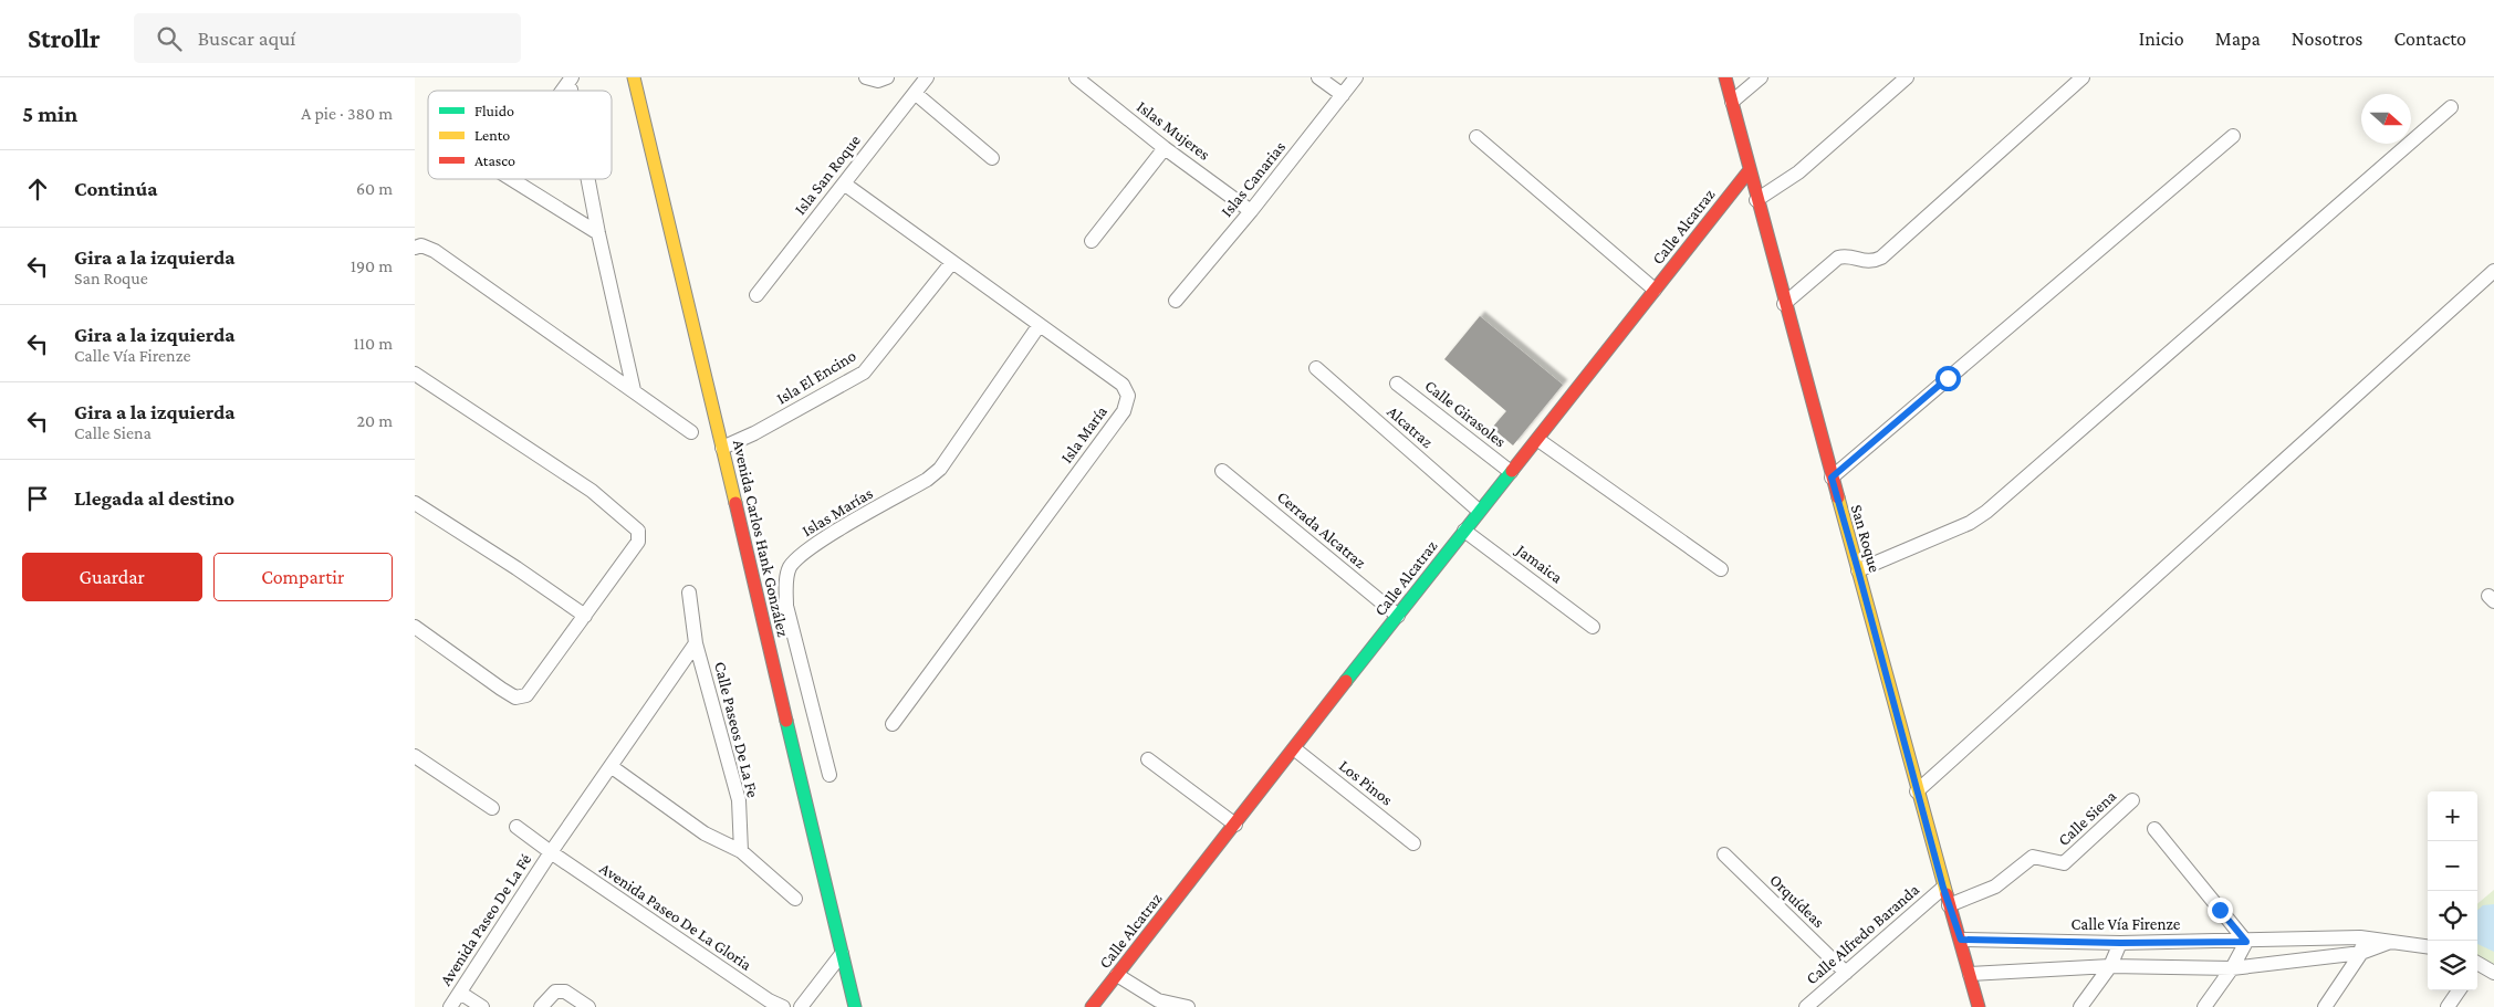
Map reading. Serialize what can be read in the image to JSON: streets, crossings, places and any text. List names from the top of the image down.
{
  "streets": {
    "main road": ["Calle Alcatraz", "Avenida Carlos Hank González", "San Roque"],
    "street": [
      "Islas Mujeres",
      "Isla San Roque",
      "Islas Canarias",
      "Isla El Encino",
      "Calle Girasoles",
      "Alcatraz",
      "Isla María",
      "Islas Marías",
      "Cerrada Alcatraz",
      "Jamaica",
      "Calle Paseos De La Fe",
      "Los Pinos",
      "Calle Siena",
      "Orquídeas",
      "Avenida Paseo De La Gloria",
      "Avenida Paseo De La Fé",
      "Calle Vía Firenze",
      "Calle Alfredo Baranda"
    ]
  },
  "crossings": [
    ["Islas Mujeres", "Islas Canarias"],
    ["Isla San Roque", "Isla María"],
    ["Calle Alcatraz", "Calle Girasoles"],
    ["Calle Alcatraz", "Alcatraz"],
    ["Calle Alcatraz", "Cerrada Alcatraz"],
    ["Calle Alcatraz", "San Roque"],
    ["Calle Alcatraz", "Jamaica"],
    ["Calle Alcatraz", "Los Pinos"],
    ["Isla El Encino", "Isla María"],
    ["Isla El Encino", "Avenida Carlos Hank González"],
    ["Isla María", "Islas Marías"],
    ["San Roque", "Calle Siena"],
    ["San Roque", "Calle Vía Firenze"],
    ["San Roque", "Calle Alfredo Baranda"],
    ["Calle Paseos De La Fe", "Avenida Paseo De La Gloria"],
    ["Calle Paseos De La Fe", "Avenida Paseo De La Fé"],
    ["Orquídeas", "Calle Alfredo Baranda"],
    ["Avenida Paseo De La Gloria", "Avenida Paseo De La Fé"]
  ],
  "legend": ["Fluido", "Lento", "Atasco"],
  "north": "right",
  "page": {
    "header": "Strollr",
    "search": "Buscar aquí",
    "nav": [
      "Inicio",
      "Mapa",
      "Nosotros",
      "Contacto"
    ],
    "heading": ["5 min", "A pie · 380 m"],
    "list": [
      ["Continúa", "60 m"],
      ["Gira a la izquierda", "San Roque", "190 m"],
      ["Gira a la izquierda", "Calle Vía Firenze", "110 m"],
      ["Gira a la izquierda", "Calle Siena", "20 m"],
      "Llegada al destino"
    ],
    "buttons": ["Guardar", "Compartir"],
    "map_buttons": ["+", "−"]
  }
}
